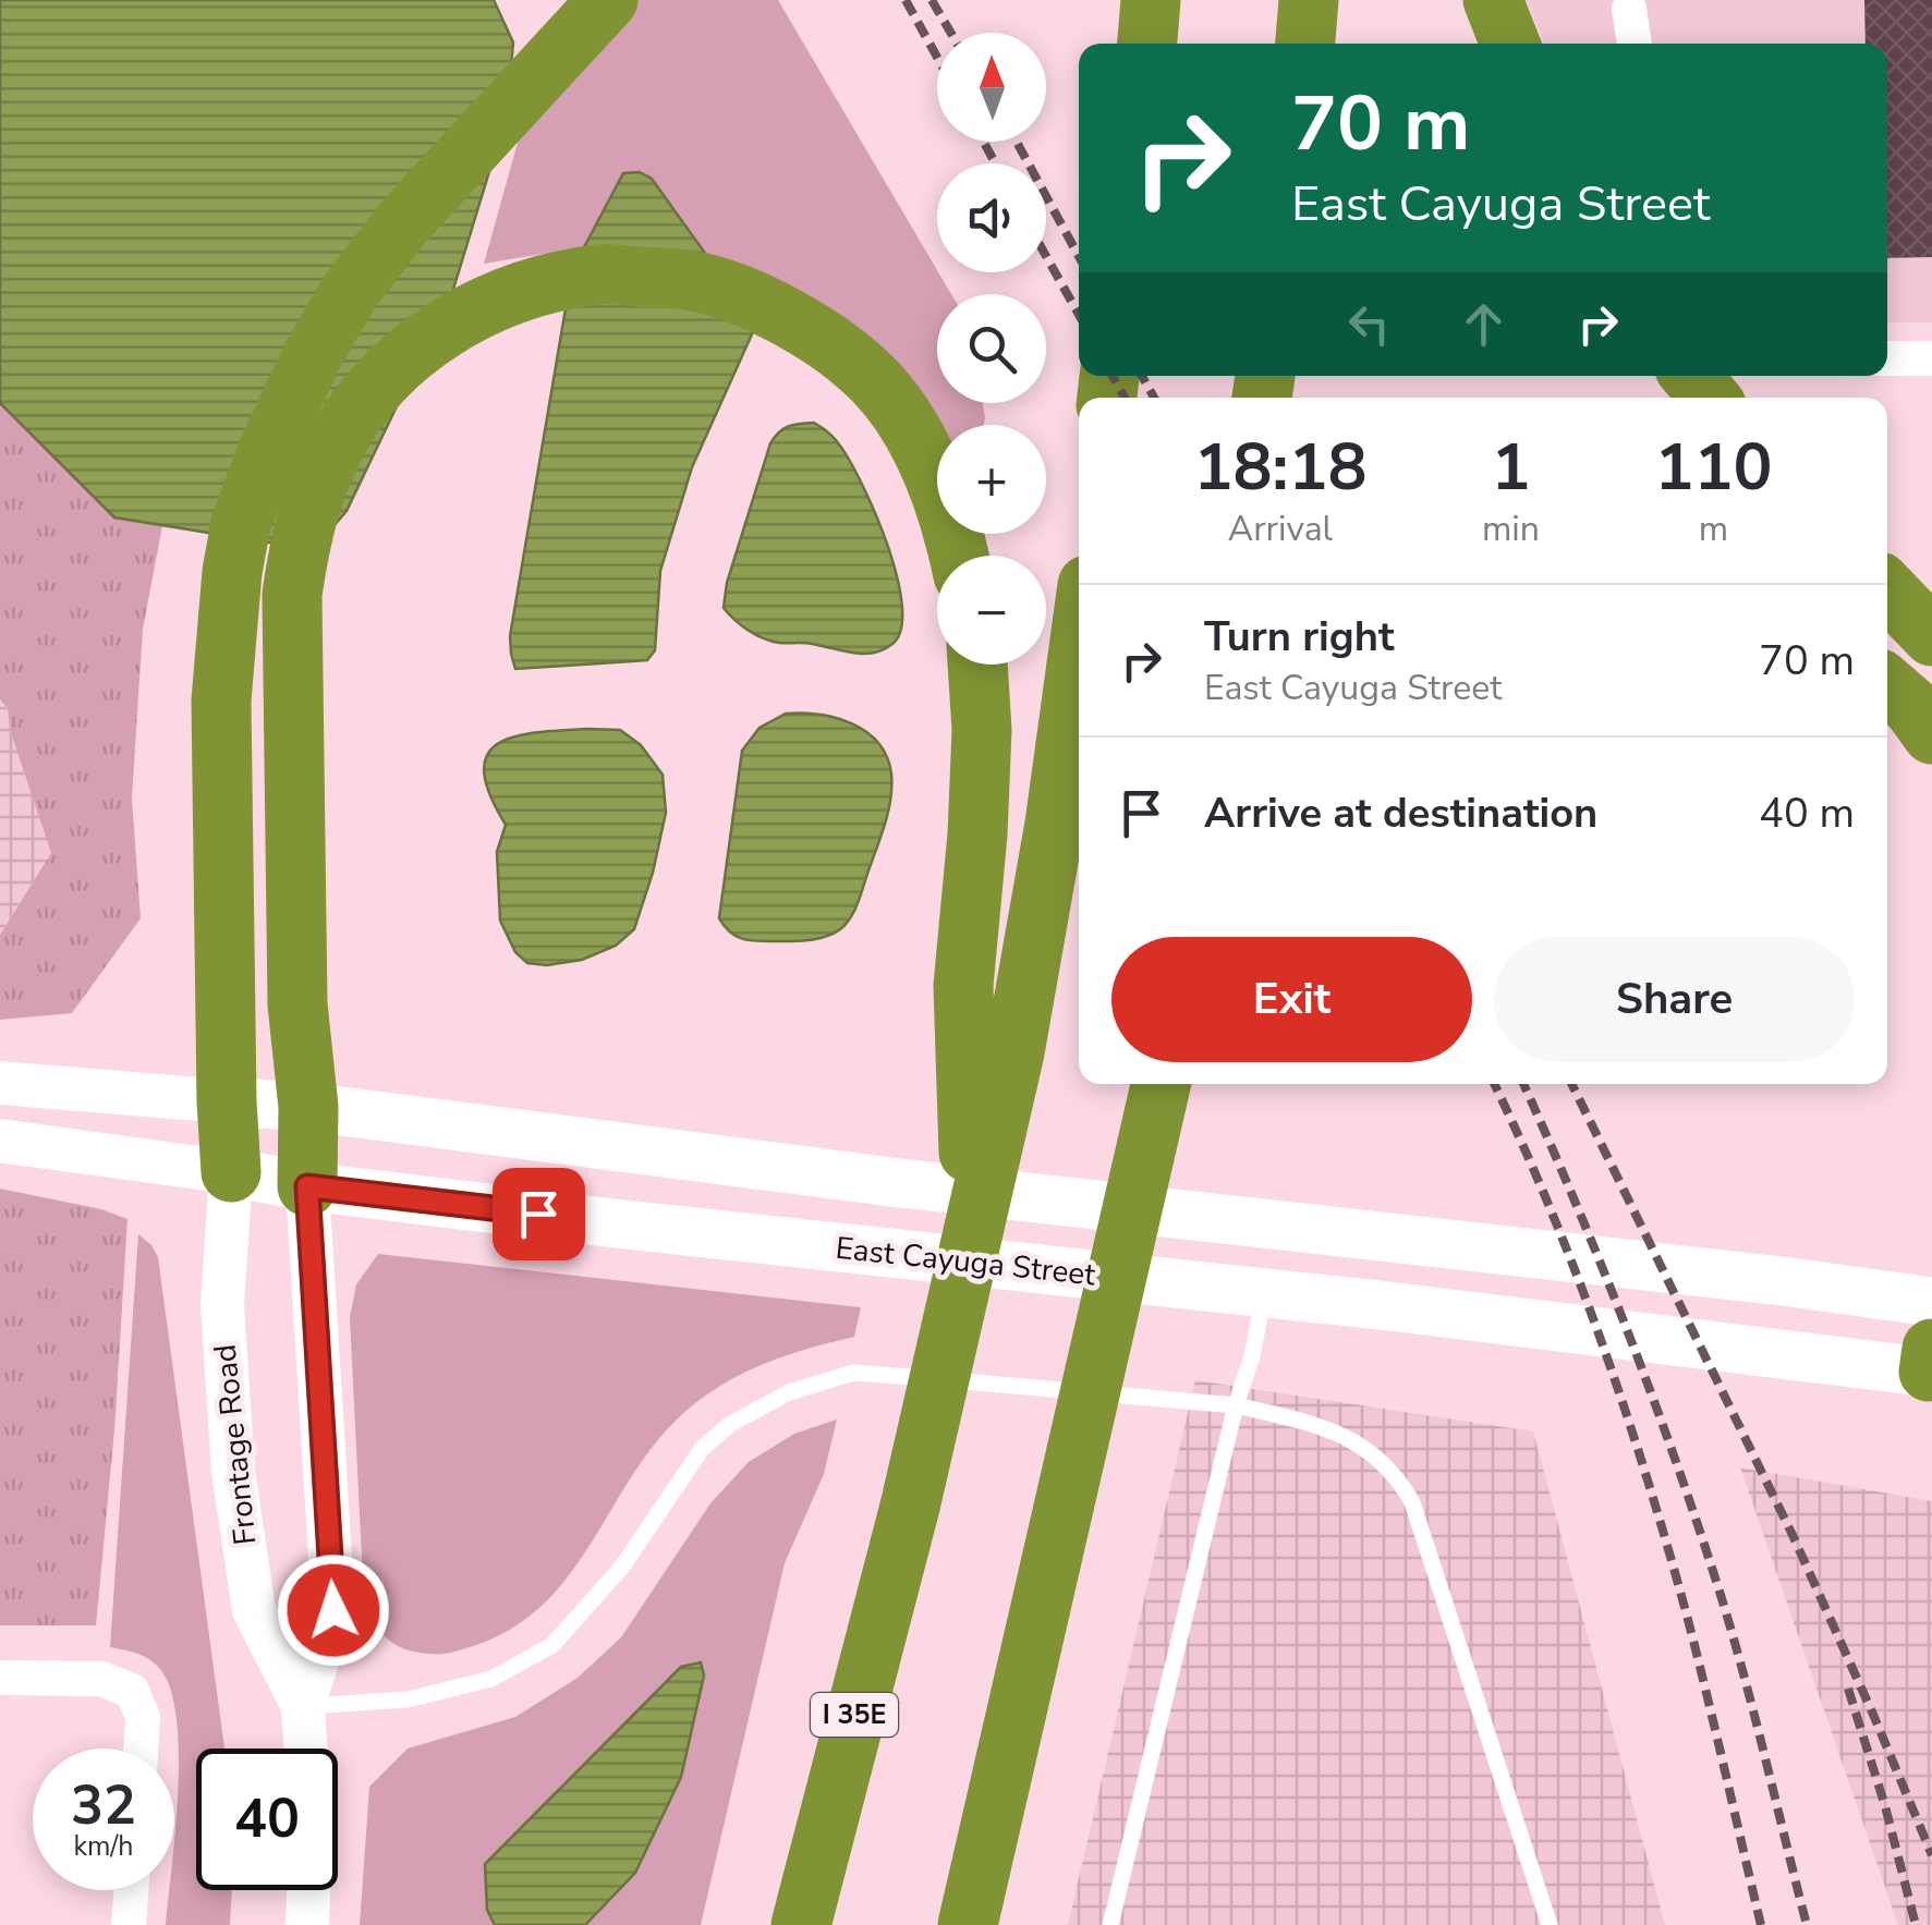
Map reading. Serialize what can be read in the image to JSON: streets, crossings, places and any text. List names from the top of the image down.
{
  "streets": {
    "highway": ["I 35E"],
    "main road": ["East Cayuga Street"],
    "street": ["Frontage Road"]
  },
  "crossings": [
    ["East Cayuga Street", "Frontage Road"]
  ],
  "north": "top",
  "page": {
    "map_buttons": ["+", "−"],
    "turn": ["70 m", "East Cayuga Street"],
    "eta": [
      "18:18",
      "Arrival",
      "1",
      "min",
      "110",
      "m"
    ],
    "list": [
      {
        "name": "Turn right",
        "note": "East Cayuga Street",
        "value": "70 m"
      },
      {
        "name": "Arrive at destination",
        "value": "40 m"
      }
    ],
    "buttons": ["Exit", "Share"],
    "speed": "32 km/h",
    "limit": "40"
  }
}
